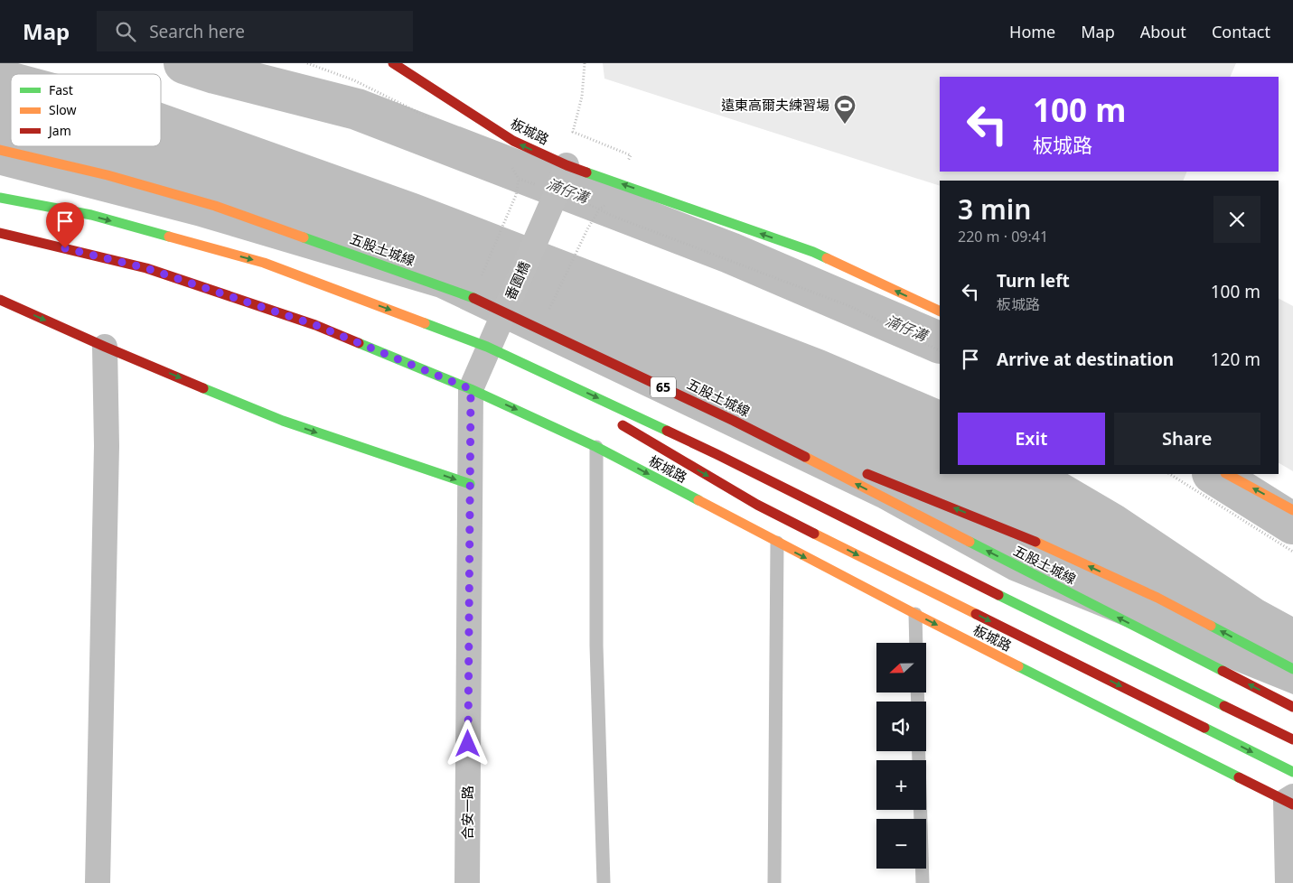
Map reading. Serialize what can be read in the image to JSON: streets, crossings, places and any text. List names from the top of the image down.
{
  "streets": {
    "main road": ["板城路", "五股土城線", "65"],
    "street": ["番園橋", "合安一路"]
  },
  "crossings": [
    ["板城路", "番園橋"],
    ["板城路", "合安一路"],
    ["番園橋", "合安一路"]
  ],
  "water": ["湳仔溝"],
  "places": {
    "sports": ["遠東高爾夫練習場"]
  },
  "legend": ["Fast", "Slow", "Jam"],
  "north": "left",
  "page": {
    "header": "Map",
    "search": "Search here",
    "nav": [
      "Home",
      "Map",
      "About",
      "Contact"
    ],
    "turn": ["100 m", "板城路"],
    "heading": ["3 min", "220 m · 09:41"],
    "list": [
      {
        "name": "Turn left",
        "note": "板城路",
        "value": "100 m"
      },
      {
        "name": "Arrive at destination",
        "value": "120 m"
      }
    ],
    "buttons": ["Exit", "Share"],
    "map_buttons": ["+", "−"]
  }
}
